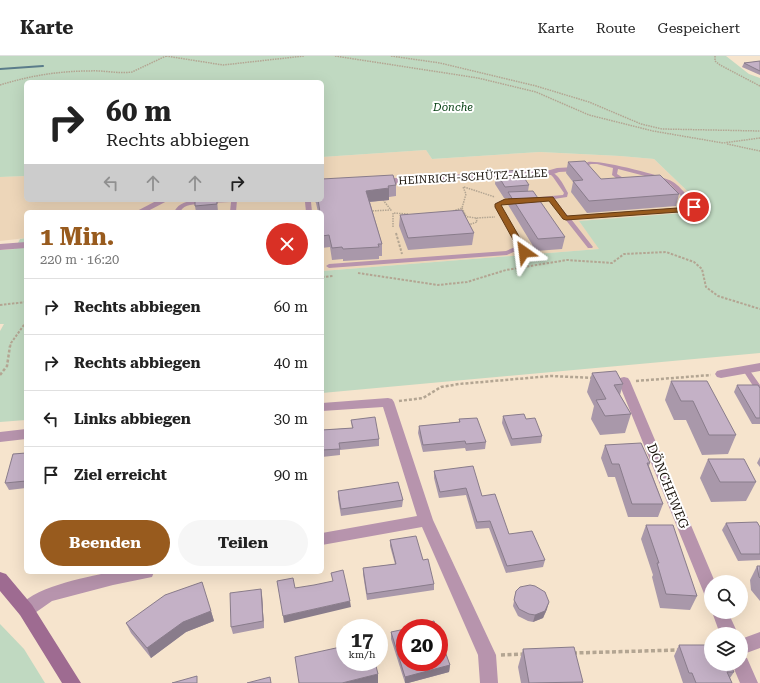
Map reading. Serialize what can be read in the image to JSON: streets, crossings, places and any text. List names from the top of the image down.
{
  "streets": {
    "street": ["HEINRICH-SCHÜTZ-ALLEE", "DÖNCHEWEG"]
  },
  "parks": ["Dönche"],
  "page": {
    "header": "Karte",
    "nav": ["Karte", "Route", "Gespeichert"],
    "turn": ["60 m", "Rechts abbiegen"],
    "heading": ["1 Min.", "220 m · 16:20"],
    "list": [
      {
        "name": "Rechts abbiegen",
        "value": "60 m"
      },
      {
        "name": "Rechts abbiegen",
        "value": "40 m"
      },
      {
        "name": "Links abbiegen",
        "value": "30 m"
      },
      {
        "name": "Ziel erreicht",
        "value": "90 m"
      }
    ],
    "buttons": ["Beenden", "Teilen"],
    "speed": "17 km/h",
    "limit": "20"
  }
}
